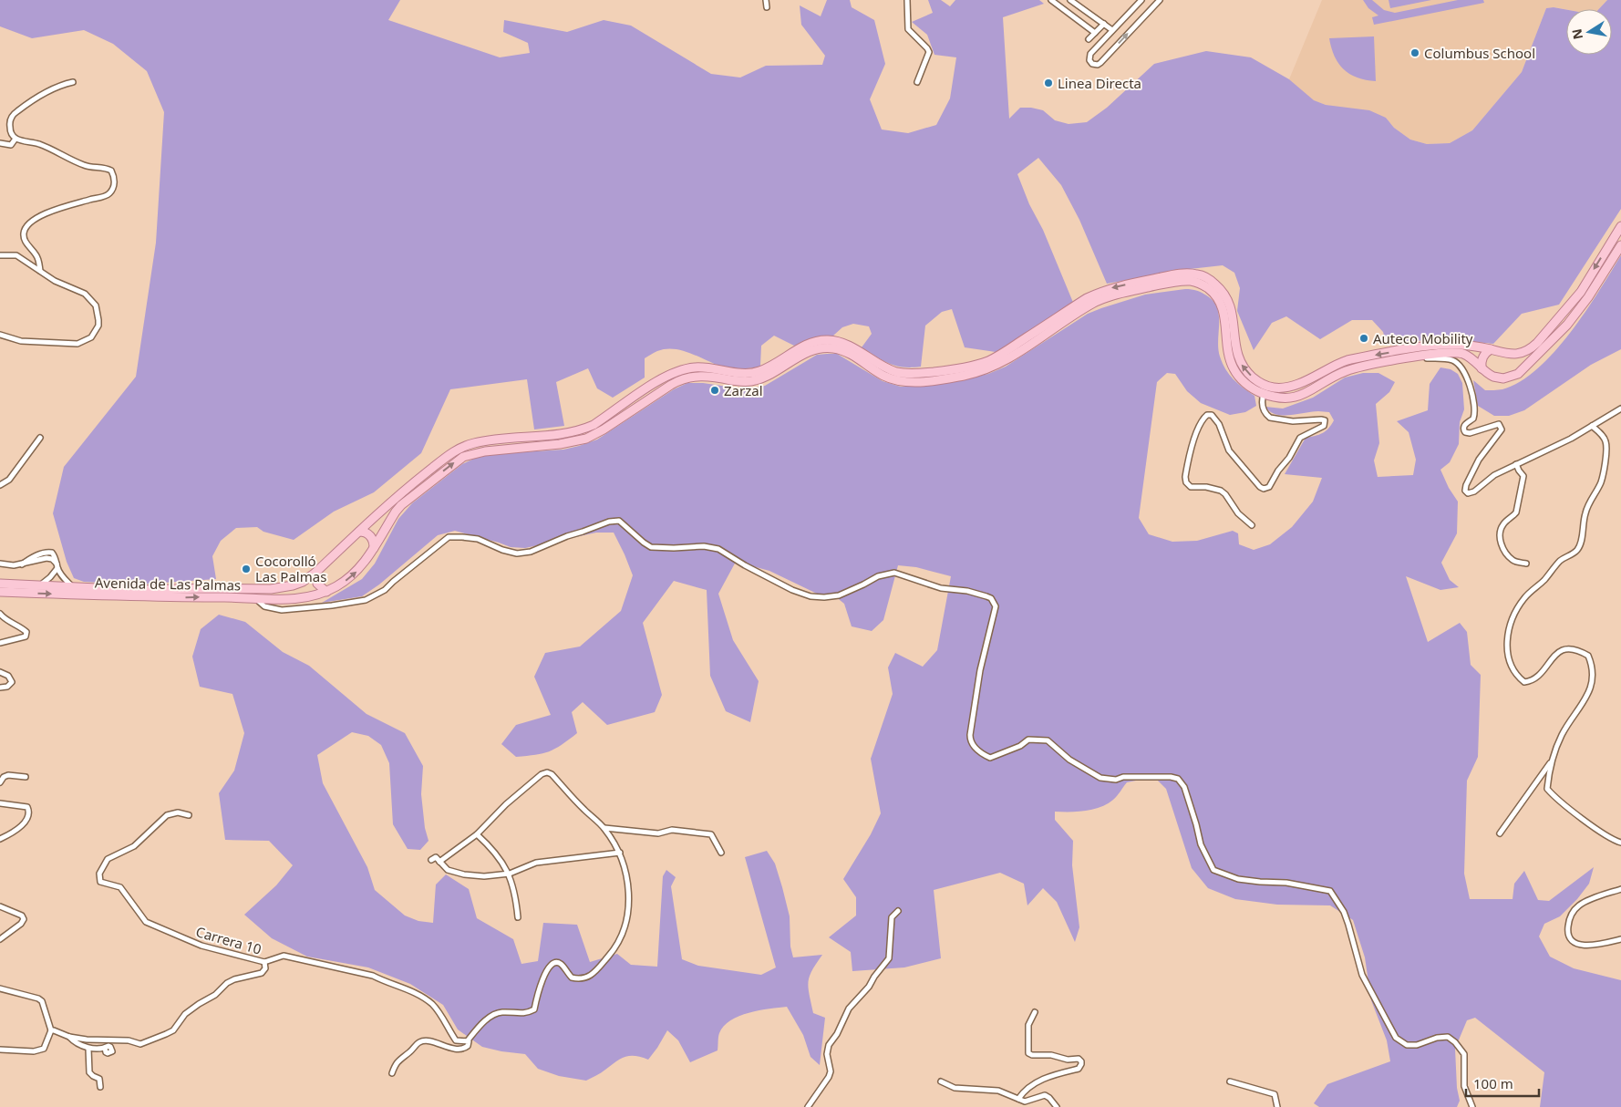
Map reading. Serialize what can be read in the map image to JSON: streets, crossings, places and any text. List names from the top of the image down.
{
  "streets": {
    "main road": ["Avenida de Las Palmas"],
    "street": ["Carrera 10"]
  },
  "places": [
    "Columbus School",
    "Linea Directa",
    "Auteco Mobility",
    "Zarzal",
    "Cocorolló Las Palmas"
  ],
  "scale_bar": "100 m",
  "north": "left"
}
